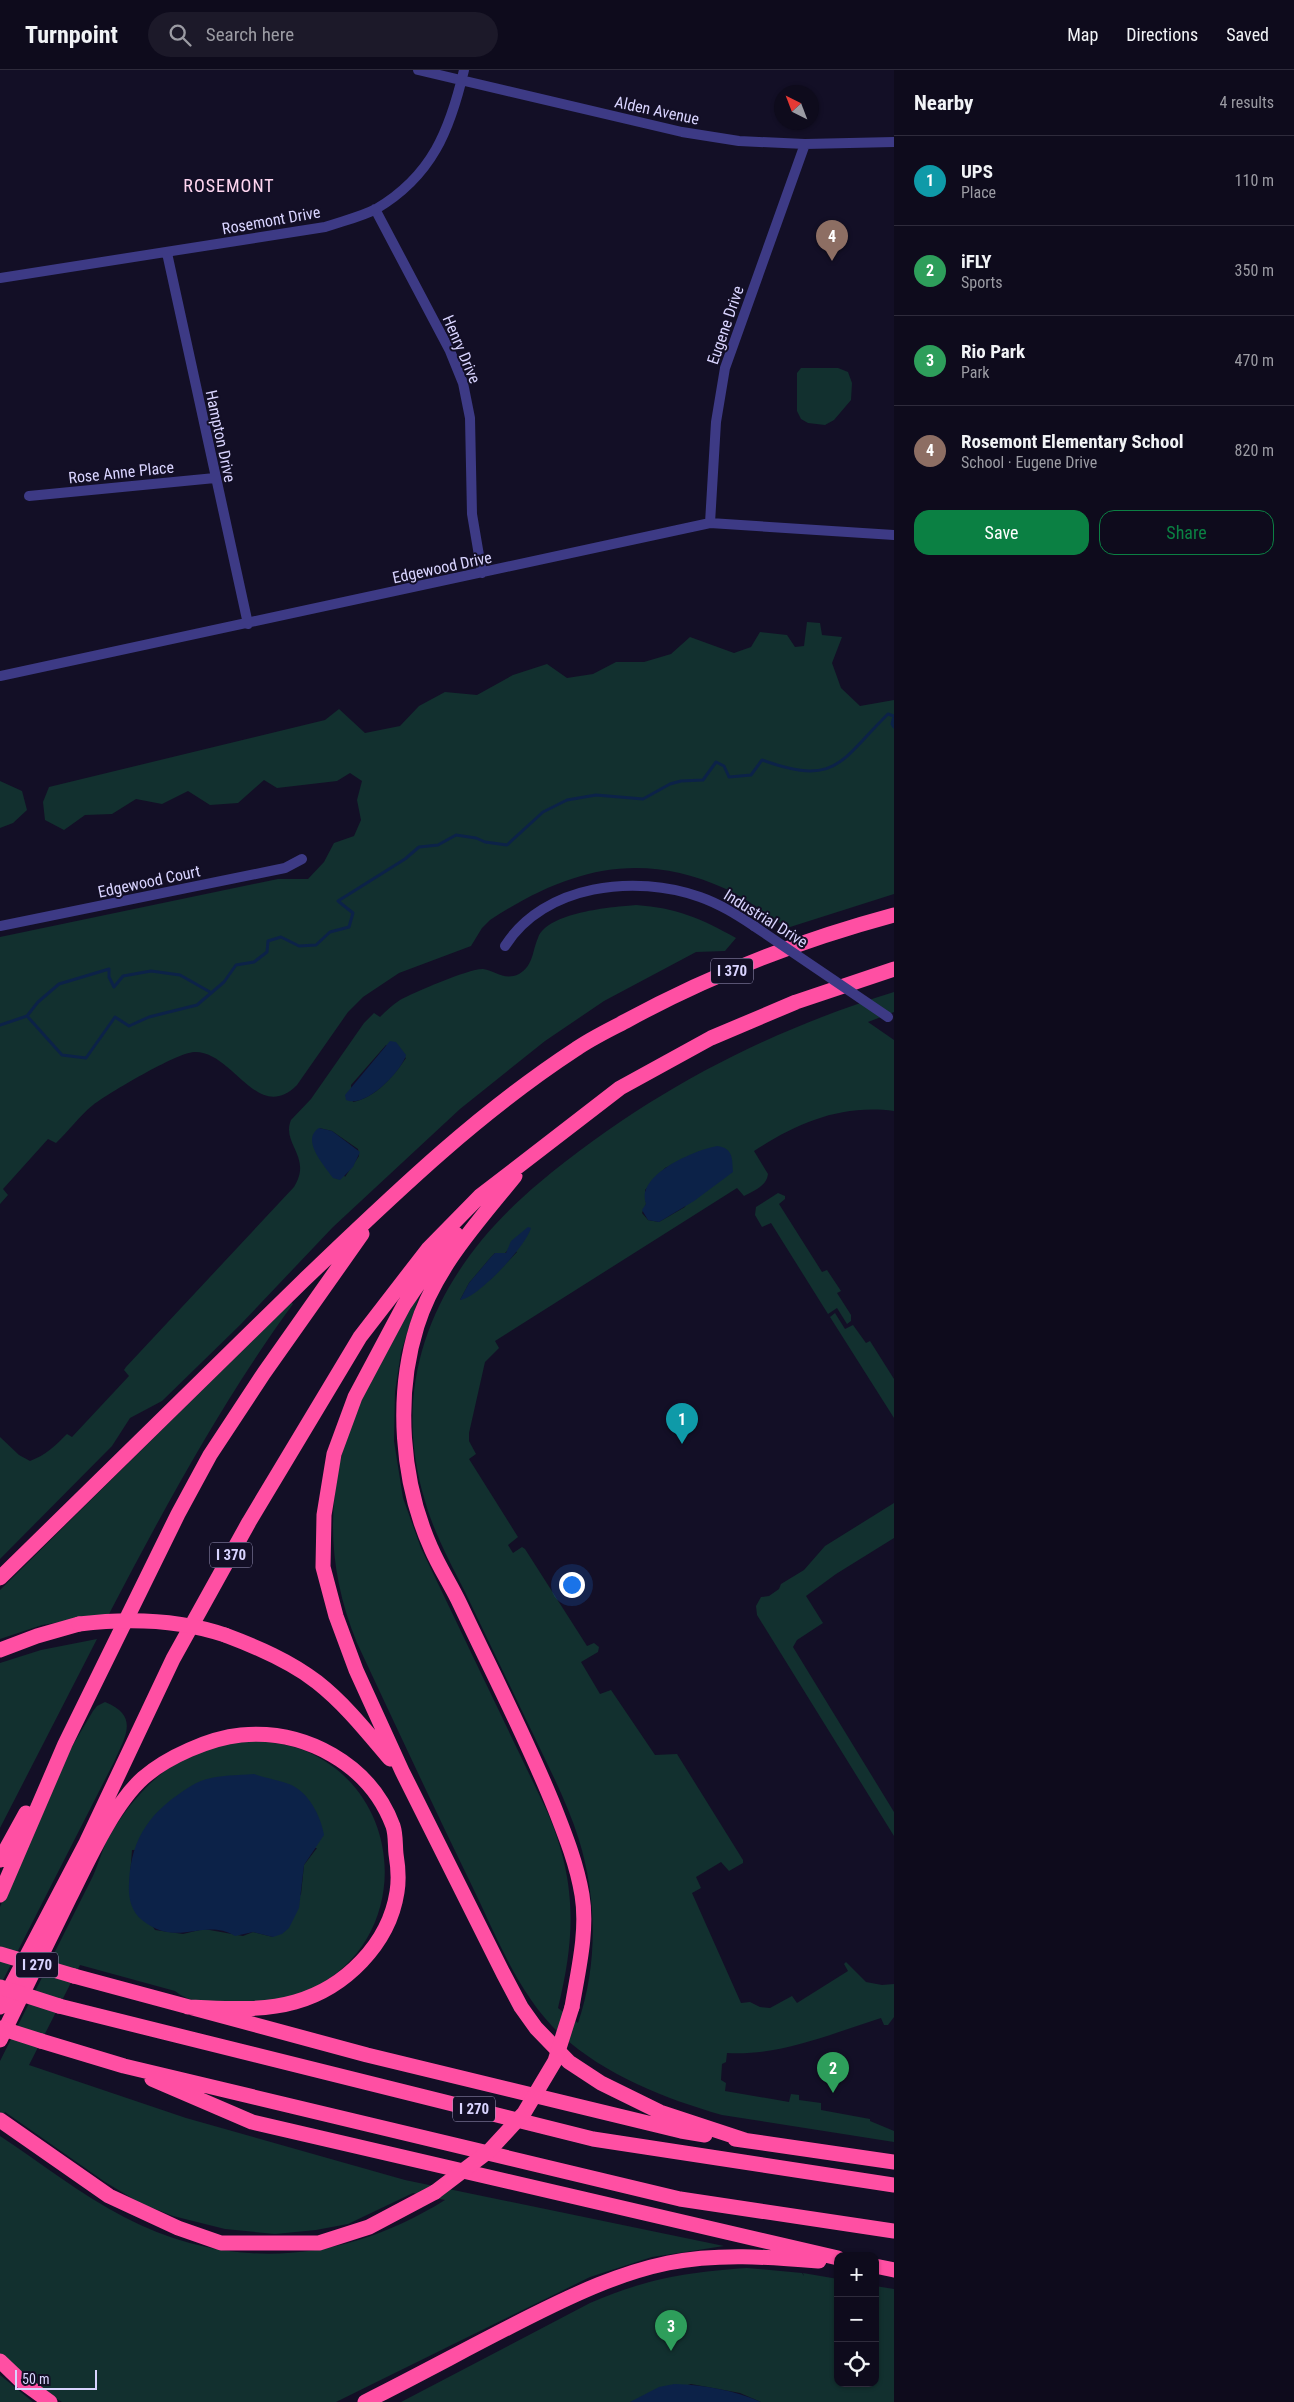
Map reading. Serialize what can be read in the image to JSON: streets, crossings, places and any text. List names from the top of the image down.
{
  "streets": {
    "highway": ["I 370", "I 270"],
    "street": [
      "Alden Avenue",
      "Rosemont Drive",
      "Eugene Drive",
      "Henry Drive",
      "Hampton Drive",
      "Rose Anne Place",
      "Edgewood Drive",
      "Edgewood Court",
      "Industrial Drive"
    ]
  },
  "crossings": [
    ["Alden Avenue", "Rosemont Drive"],
    ["Alden Avenue", "Eugene Drive"],
    ["Rosemont Drive", "Henry Drive"],
    ["Rosemont Drive", "Hampton Drive"],
    ["Eugene Drive", "Edgewood Drive"],
    ["Henry Drive", "Edgewood Drive"],
    ["Hampton Drive", "Rose Anne Place"],
    ["Hampton Drive", "Edgewood Drive"]
  ],
  "districts": ["ROSEMONT"],
  "scale_bar": "50 m",
  "north": "top left",
  "page": {
    "header": "Turnpoint",
    "search": "Search here",
    "nav": ["Map", "Directions", "Saved"],
    "heading": ["Nearby", "4 results"],
    "list": [
      {
        "mark": "1",
        "name": "UPS",
        "note": "Place",
        "value": "110 m"
      },
      {
        "mark": "2",
        "name": "iFLY",
        "note": "Sports",
        "value": "350 m"
      },
      {
        "mark": "3",
        "name": "Rio Park",
        "note": "Park",
        "value": "470 m"
      },
      {
        "mark": "4",
        "name": "Rosemont Elementary School",
        "note": "School · Eugene Drive",
        "value": "820 m"
      }
    ],
    "pins": [
      "4",
      "1",
      "2",
      "3"
    ],
    "buttons": ["Save", "Share"],
    "map_buttons": ["+", "−"],
    "scale": "50 m"
  }
}
